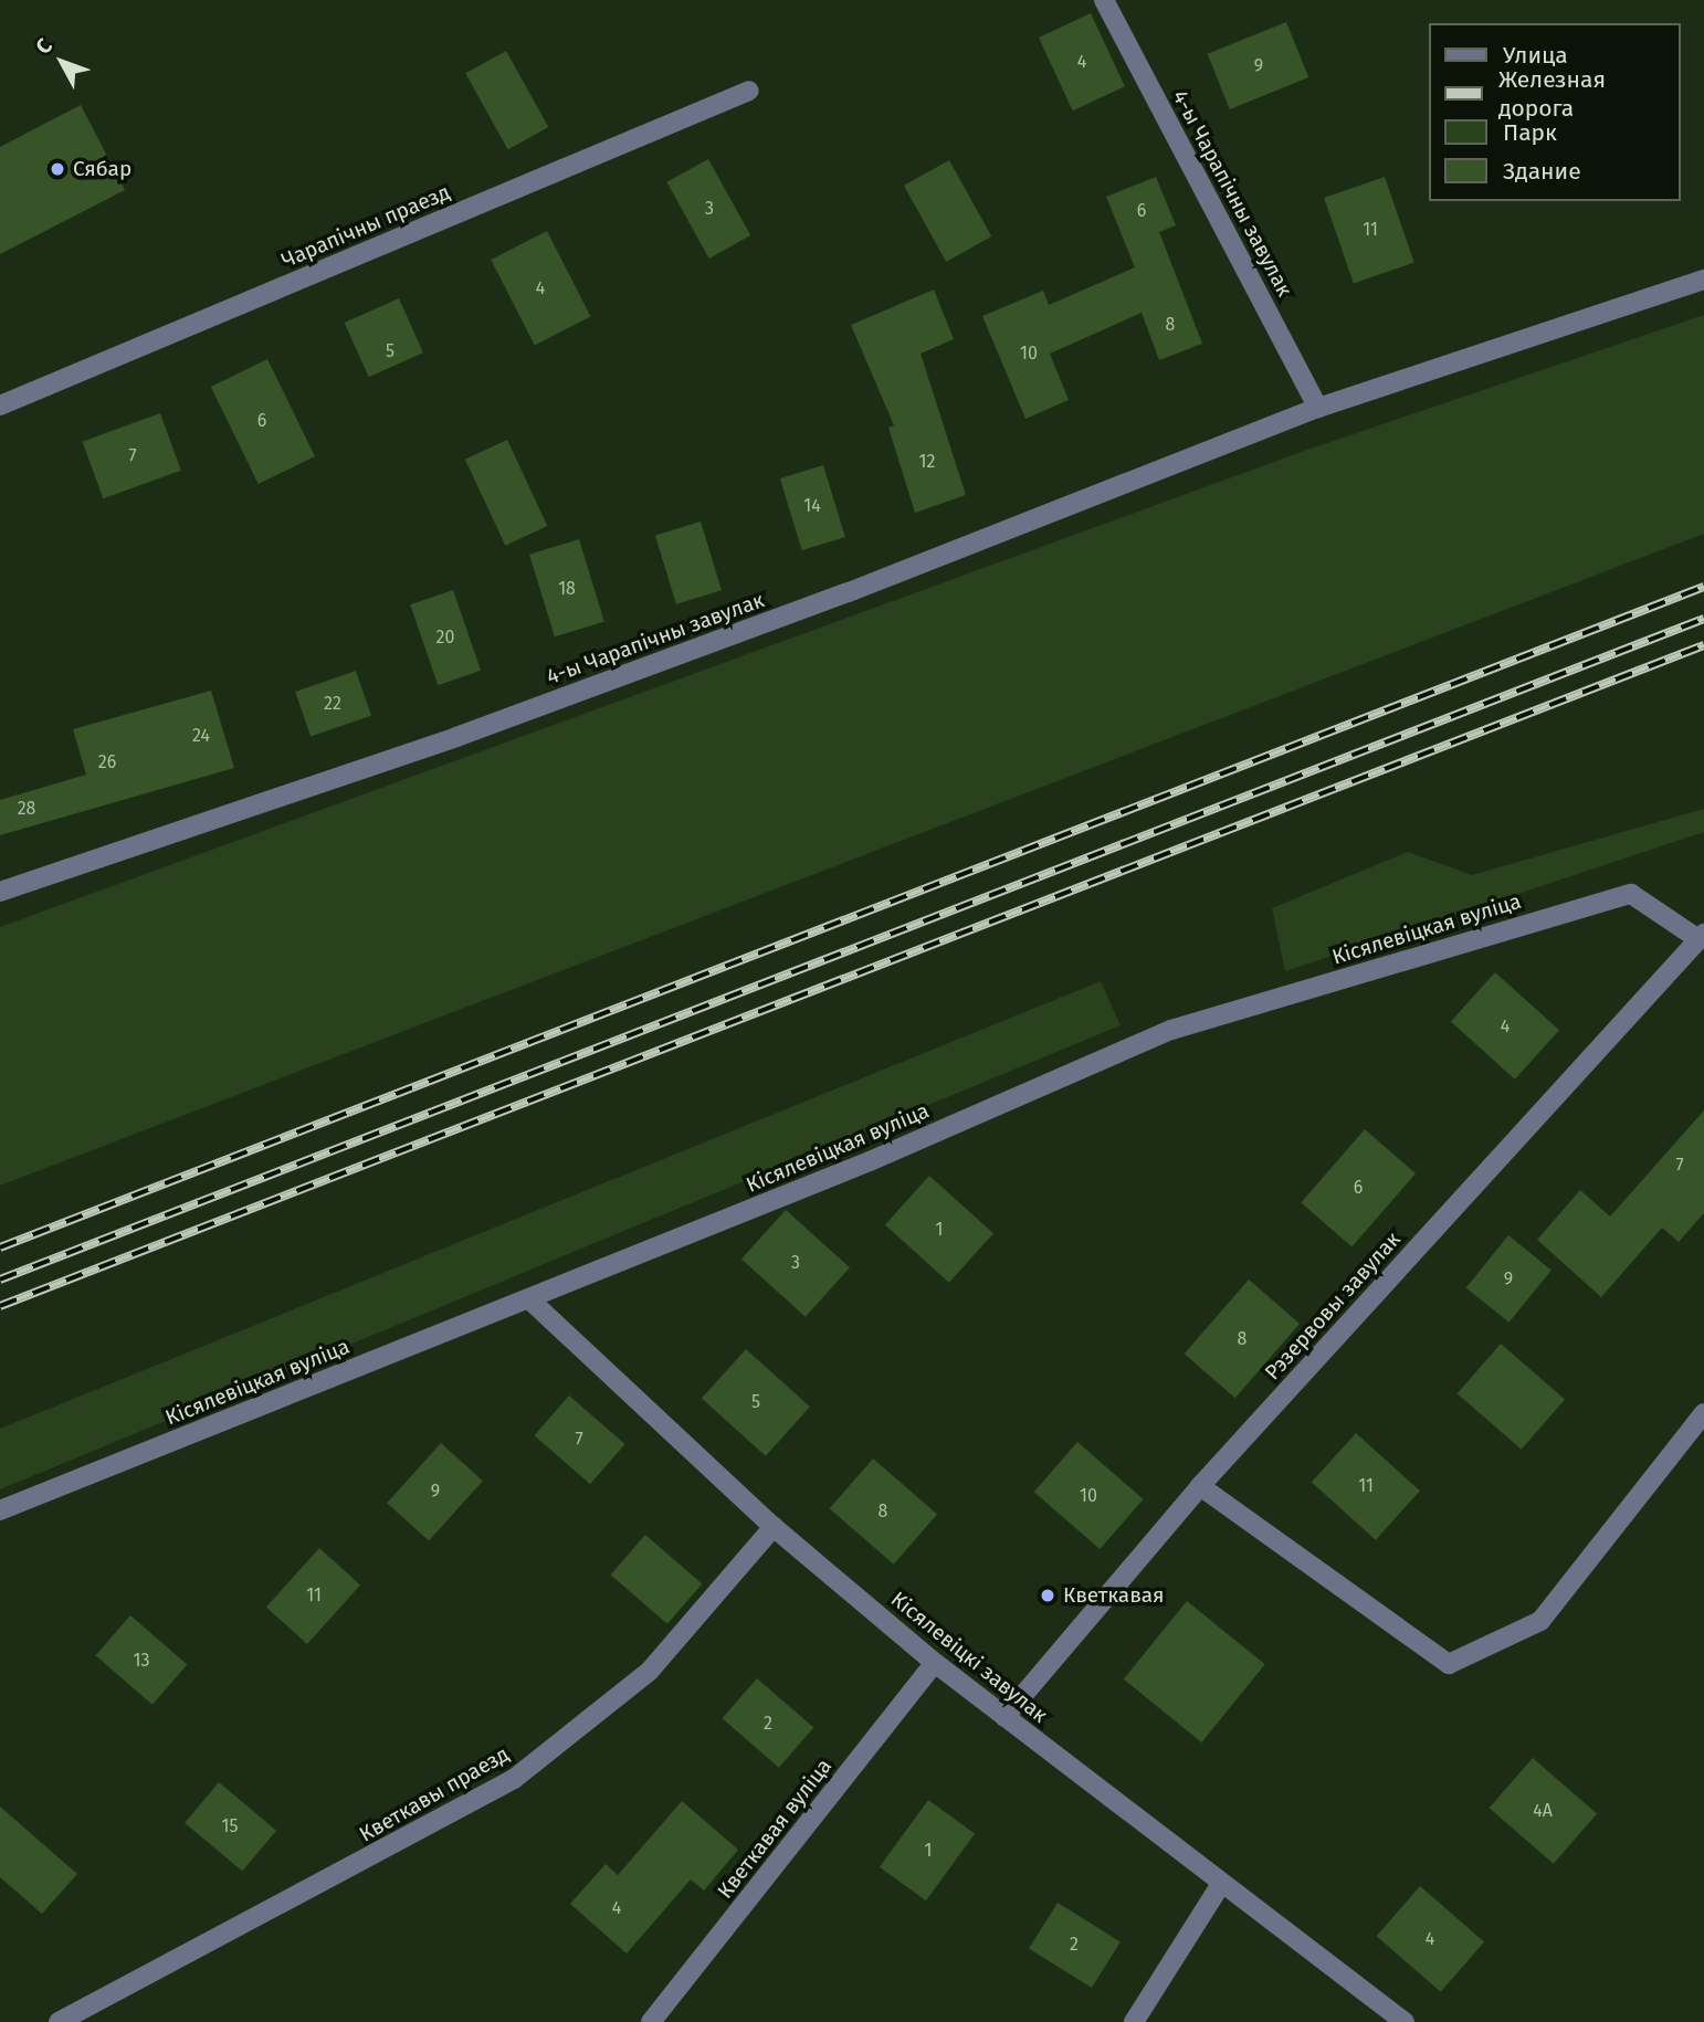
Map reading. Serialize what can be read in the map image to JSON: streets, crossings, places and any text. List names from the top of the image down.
{
  "streets": {
    "street": [
      "4-ы Чарапічны завулак",
      "Чарапічны праезд",
      "Кісялевіцкая вуліца",
      "Рэзервовы завулак",
      "Кісялевіцкі завулак",
      "Кветкавы праезд",
      "Кветкавая вуліца"
    ]
  },
  "crossings": [
    ["Кісялевіцкая вуліца", "Рэзервовы завулак"],
    ["Кісялевіцкая вуліца", "Кісялевіцкі завулак"],
    ["Рэзервовы завулак", "Кісялевіцкі завулак"],
    ["Кісялевіцкі завулак", "Кветкавы праезд"],
    ["Кісялевіцкі завулак", "Кветкавая вуліца"]
  ],
  "places": ["Сябар", "Кветкавая"],
  "house_numbers": [
    "4",
    "9",
    "3",
    "6",
    "11",
    "4",
    "8",
    "5",
    "10",
    "6",
    "7",
    "12",
    "14",
    "18",
    "20",
    "22",
    "24",
    "26",
    "28",
    "4",
    "7",
    "6",
    "1",
    "3",
    "9",
    "8",
    "5",
    "7",
    "11",
    "9",
    "10",
    "8",
    "11",
    "13",
    "2",
    "4А",
    "15",
    "1",
    "4",
    "4",
    "2"
  ],
  "legend": [
    "Улица",
    "Железная дорога",
    "Парк",
    "Здание"
  ],
  "north": "top left"
}
